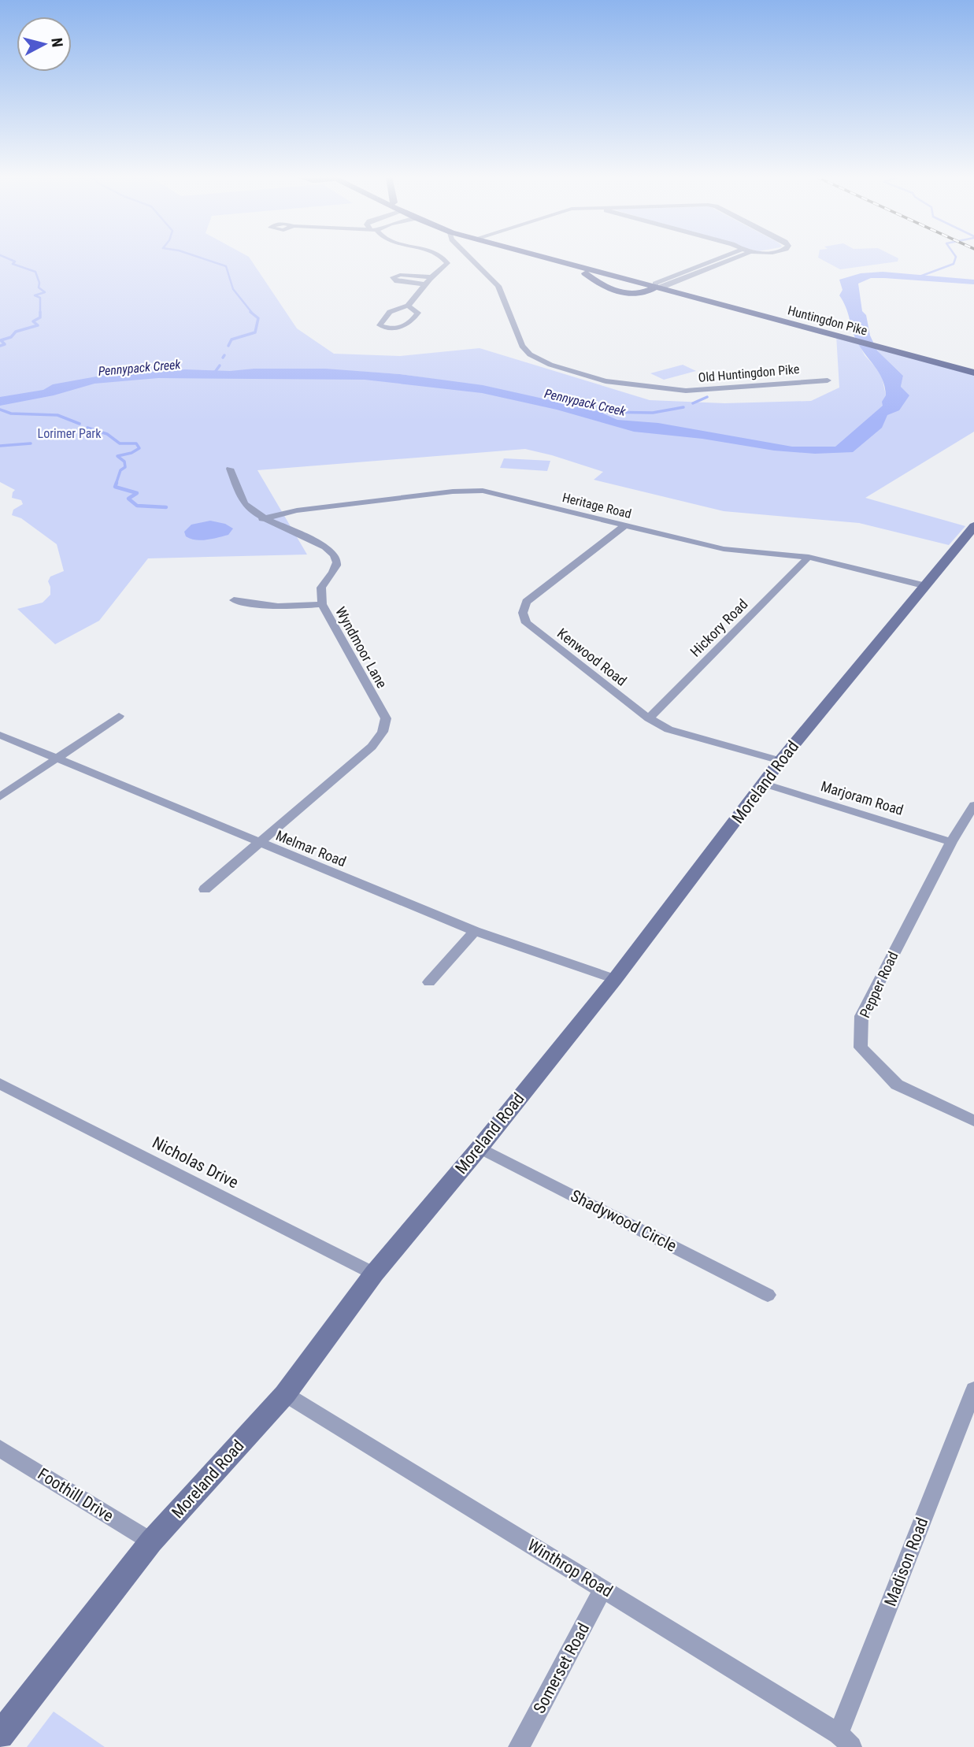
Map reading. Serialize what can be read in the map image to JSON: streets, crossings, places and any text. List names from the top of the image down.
{
  "streets": {
    "main road": ["Huntingdon Pike"],
    "street": [
      "Old Huntingdon Pike",
      "Heritage Road",
      "Hickory Road",
      "Wyndmoor Lane",
      "Kenwood Road",
      "Moreland Road",
      "Marjoram Road",
      "Melmar Road",
      "Pepper Road",
      "Nicholas Drive",
      "Shadywood Circle",
      "Foothill Drive",
      "Madison Road",
      "Winthrop Road",
      "Somerset Road"
    ]
  },
  "crossings": [
    ["Heritage Road", "Hickory Road"],
    ["Heritage Road", "Wyndmoor Lane"],
    ["Heritage Road", "Kenwood Road"],
    ["Heritage Road", "Moreland Road"],
    ["Hickory Road", "Kenwood Road"],
    ["Wyndmoor Lane", "Melmar Road"],
    ["Kenwood Road", "Moreland Road"],
    ["Moreland Road", "Marjoram Road"],
    ["Moreland Road", "Melmar Road"],
    ["Moreland Road", "Nicholas Drive"],
    ["Moreland Road", "Shadywood Circle"],
    ["Moreland Road", "Foothill Drive"],
    ["Moreland Road", "Winthrop Road"],
    ["Marjoram Road", "Pepper Road"],
    ["Madison Road", "Winthrop Road"],
    ["Winthrop Road", "Somerset Road"]
  ],
  "water": ["Pennypack Creek"],
  "parks": ["Lorimer Park"],
  "north": "right"
}
